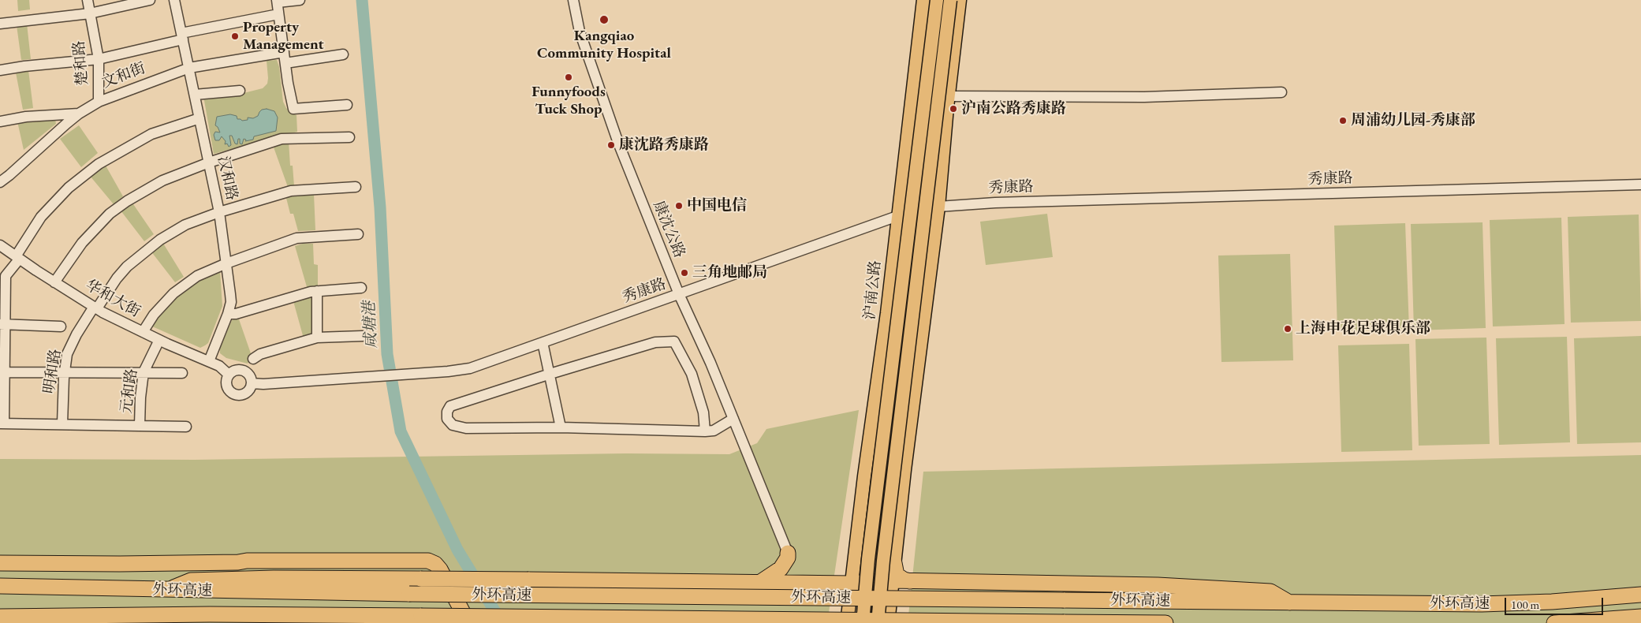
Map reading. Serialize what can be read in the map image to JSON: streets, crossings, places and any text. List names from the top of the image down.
{
  "streets": {
    "highway": ["外环高速"],
    "main road": ["沪南公路"],
    "street": [
      "楚和路",
      "文和街",
      "汉和路",
      "秀康路",
      "康沈公路",
      "华和大街",
      "明和路",
      "元和路"
    ]
  },
  "crossings": [
    ["楚和路", "文和街"],
    ["文和街", "汉和路"],
    ["汉和路", "华和大街"],
    ["汉和路", "明和路"],
    ["秀康路", "康沈公路"],
    ["秀康路", "沪南公路"],
    ["秀康路", "华和大街"],
    ["华和大街", "明和路"],
    ["华和大街", "元和路"]
  ],
  "water": ["咸塘港"],
  "places": [
    "Kangqiao Community Hospital",
    "Property Management",
    "Funnyfoods Tuck Shop",
    "沪南公路秀康路",
    "周浦幼儿园-秀康部",
    "康沈路秀康路",
    "中国电信",
    "三角地邮局",
    "上海申花足球俱乐部"
  ],
  "scale_bar": "100 m"
}
